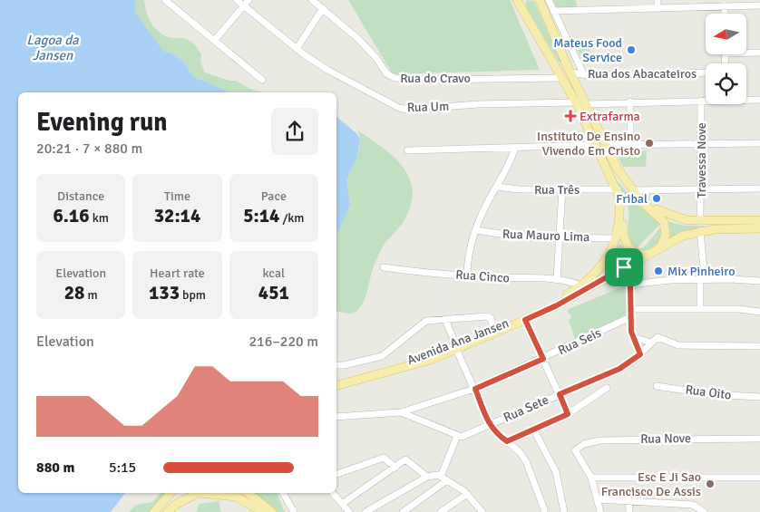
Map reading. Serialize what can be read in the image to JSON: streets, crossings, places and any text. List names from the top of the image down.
{
  "streets": {
    "main road": ["Avenida Ana Jansen"],
    "street": [
      "Rua dos Abacateiros",
      "Rua do Cravo",
      "Rua Um",
      "Travessa Nove",
      "Rua Três",
      "Rua Mauro Lima",
      "Rua Cinco",
      "Rua Seis",
      "Rua Oito",
      "Rua Sete",
      "Rua Nove"
    ]
  },
  "crossings": [
    ["Rua Três", "Avenida Ana Jansen"],
    ["Rua Mauro Lima", "Avenida Ana Jansen"],
    ["Rua Cinco", "Avenida Ana Jansen"]
  ],
  "water": ["Lagoa da Jansen"],
  "places": {
    "other": [
      "Mateus Food Service",
      "Instituto De Ensino Vivendo Em Cristo",
      "Fribal",
      "Mix Pinheiro",
      "Esc E Ji Sao Francisco De Assis"
    ],
    "health": ["Extrafarma"]
  },
  "north": "left",
  "page": {
    "heading": ["Evening run", "20:21 · 7 × 880 m"],
    "stats": [
      ["Distance", "6.16 km"],
      ["Time", "32:14"],
      ["Pace", "5:14 /km"],
      ["Elevation", "28 m"],
      ["Heart rate", "133 bpm"],
      ["kcal", "451"]
    ],
    "chart": ["Elevation", "216–220 m"],
    "list": [
      {
        "name": "880 m",
        "note": "5:15"
      }
    ]
  }
}
